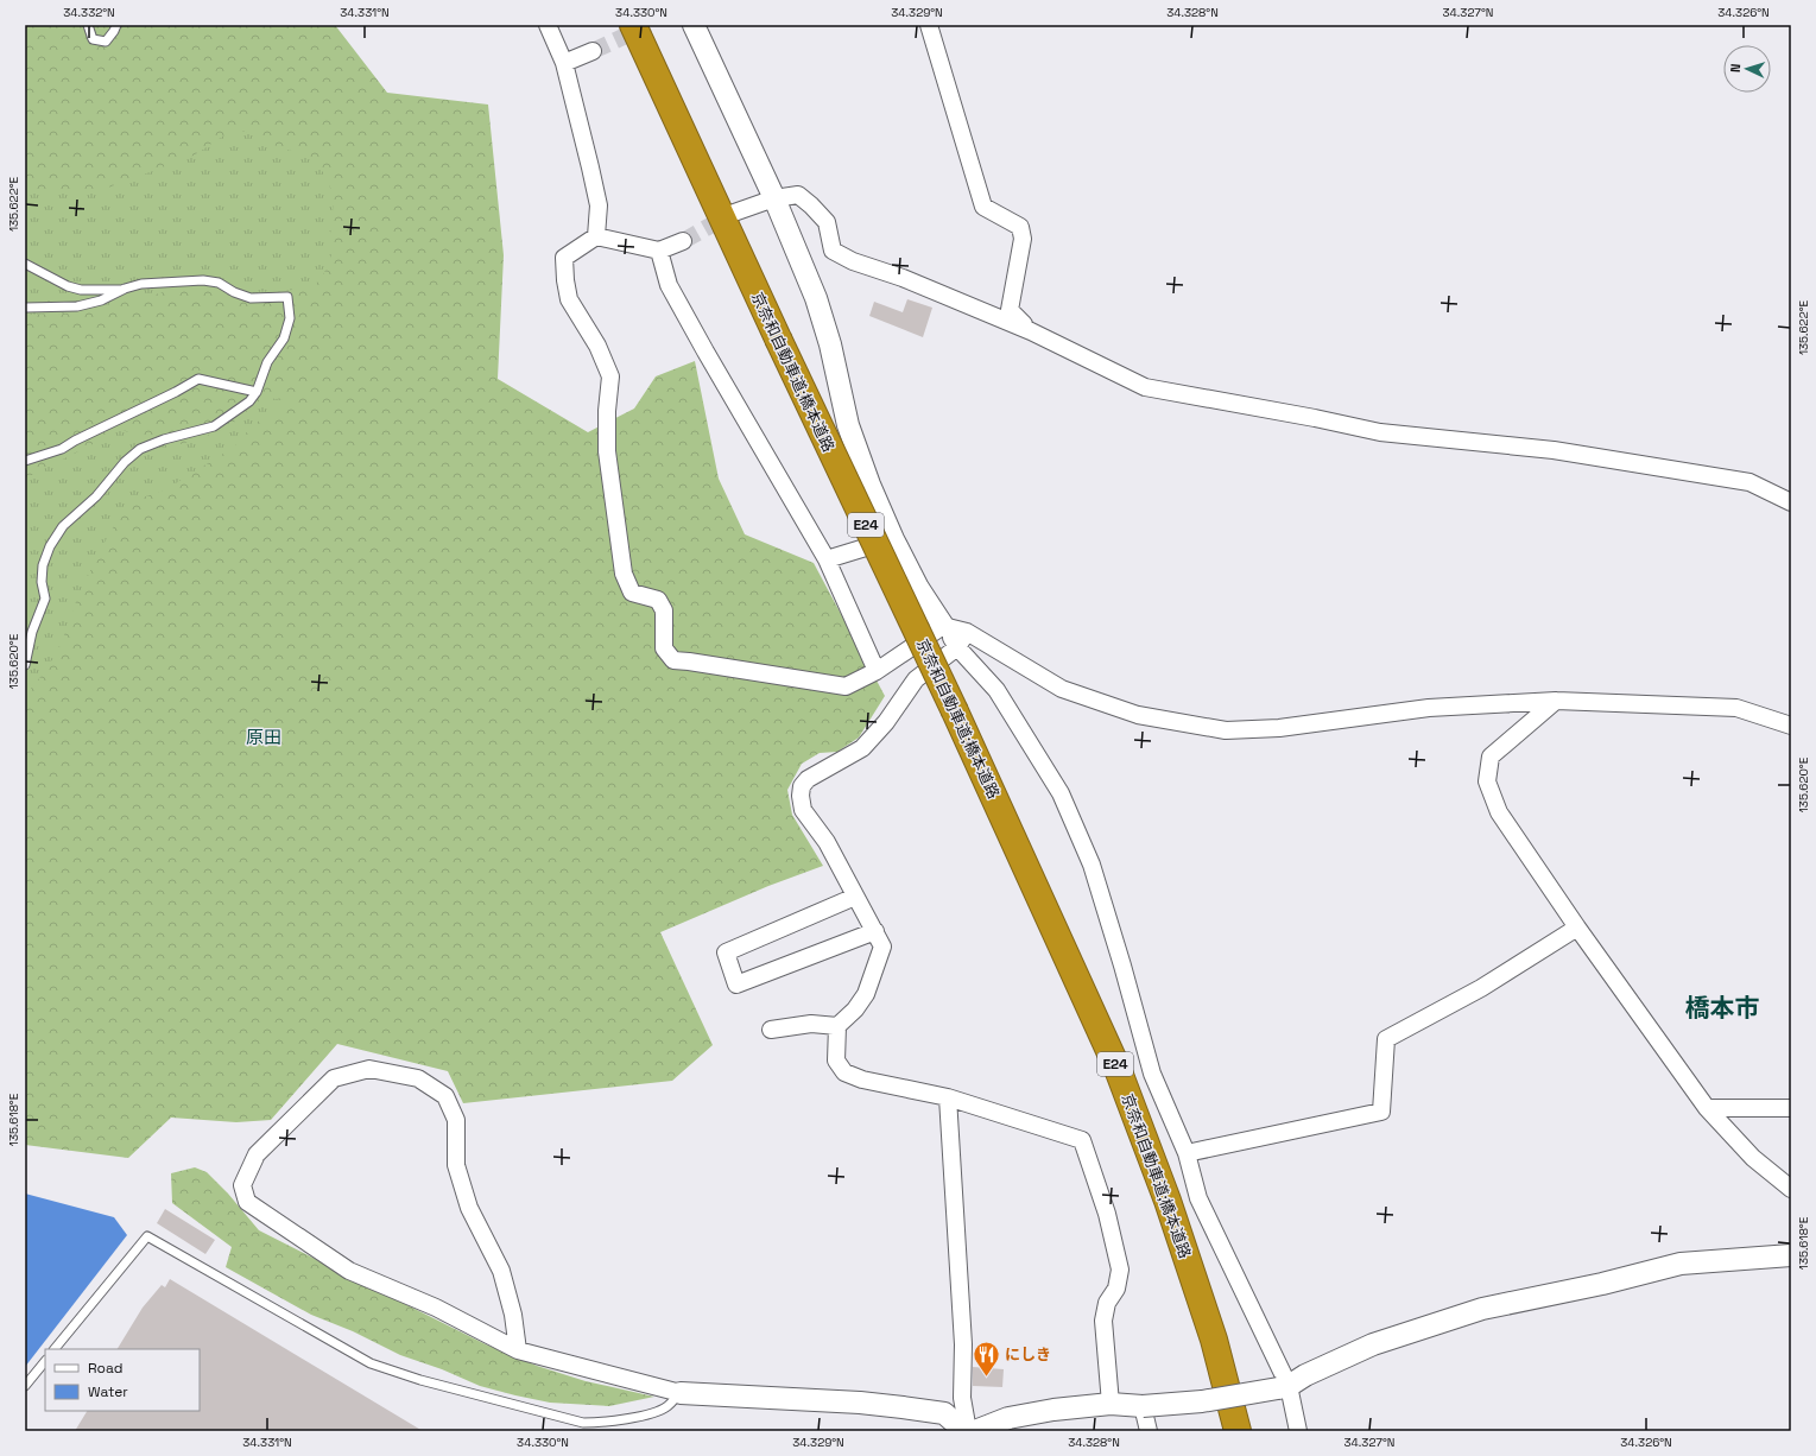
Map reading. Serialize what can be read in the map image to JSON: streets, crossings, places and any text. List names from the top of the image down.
{
  "streets": {
    "highway": ["京奈和自動車道;橋本道路", "E24"]
  },
  "districts": ["原田", "橋本市"],
  "places": {
    "restaurant": ["にしき"]
  },
  "legend": ["Road", "Water"],
  "north": "left",
  "coordinates": [
    "34.332°N",
    "34.331°N",
    "34.330°N",
    "34.329°N",
    "34.328°N",
    "34.327°N",
    "34.326°N",
    "135.622°E",
    "135.620°E",
    "135.618°E"
  ]
}
